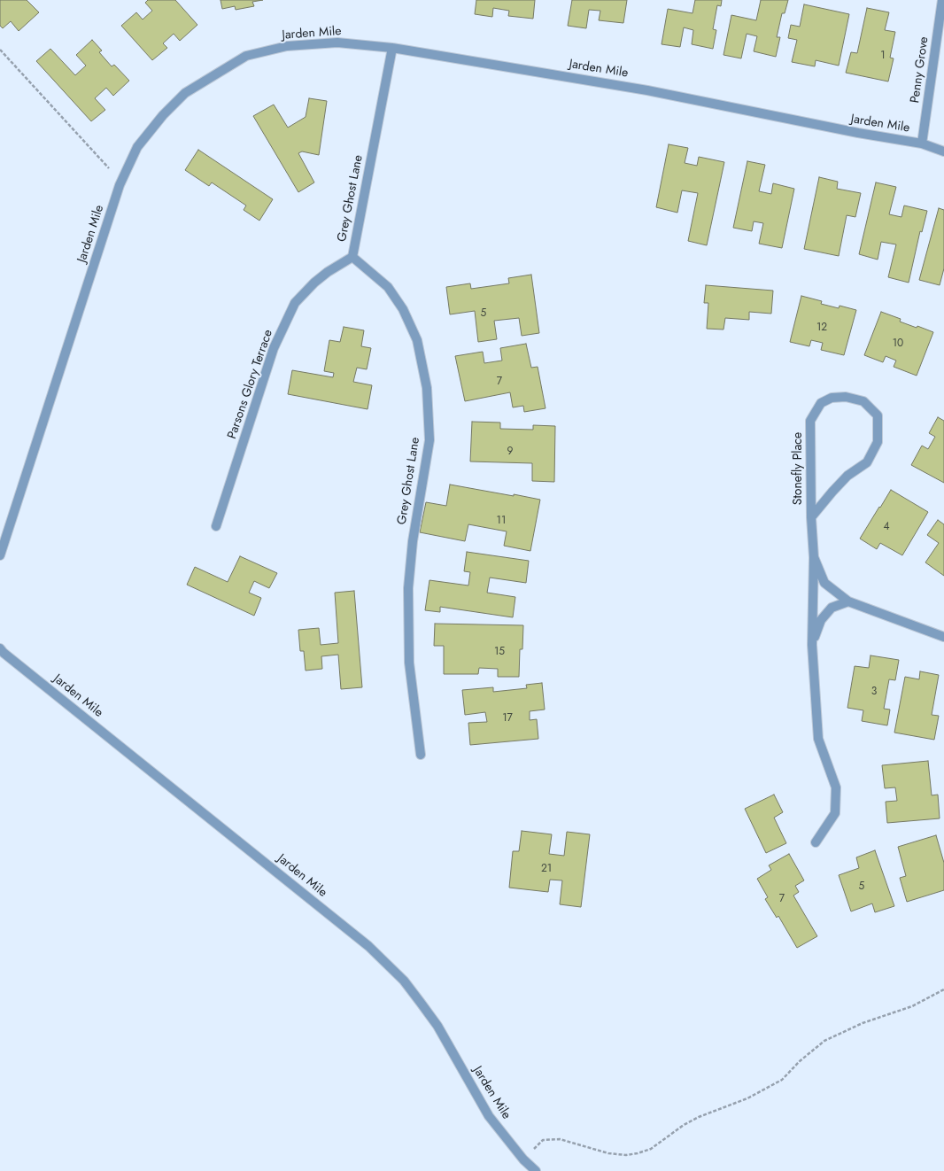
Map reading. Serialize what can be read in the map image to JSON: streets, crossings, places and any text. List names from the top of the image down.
{
  "streets": {
    "street": [
      "Jarden Mile",
      "Penny Grove",
      "Grey Ghost Lane",
      "Parsons Glory Terrace",
      "Stonefly Place"
    ]
  },
  "crossings": [
    ["Jarden Mile", "Penny Grove"],
    ["Jarden Mile", "Grey Ghost Lane"],
    ["Grey Ghost Lane", "Parsons Glory Terrace"]
  ],
  "house_numbers": [
    "1",
    "5",
    "12",
    "10",
    "7",
    "9",
    "11",
    "4",
    "15",
    "3",
    "17",
    "21",
    "5",
    "7"
  ]
}
